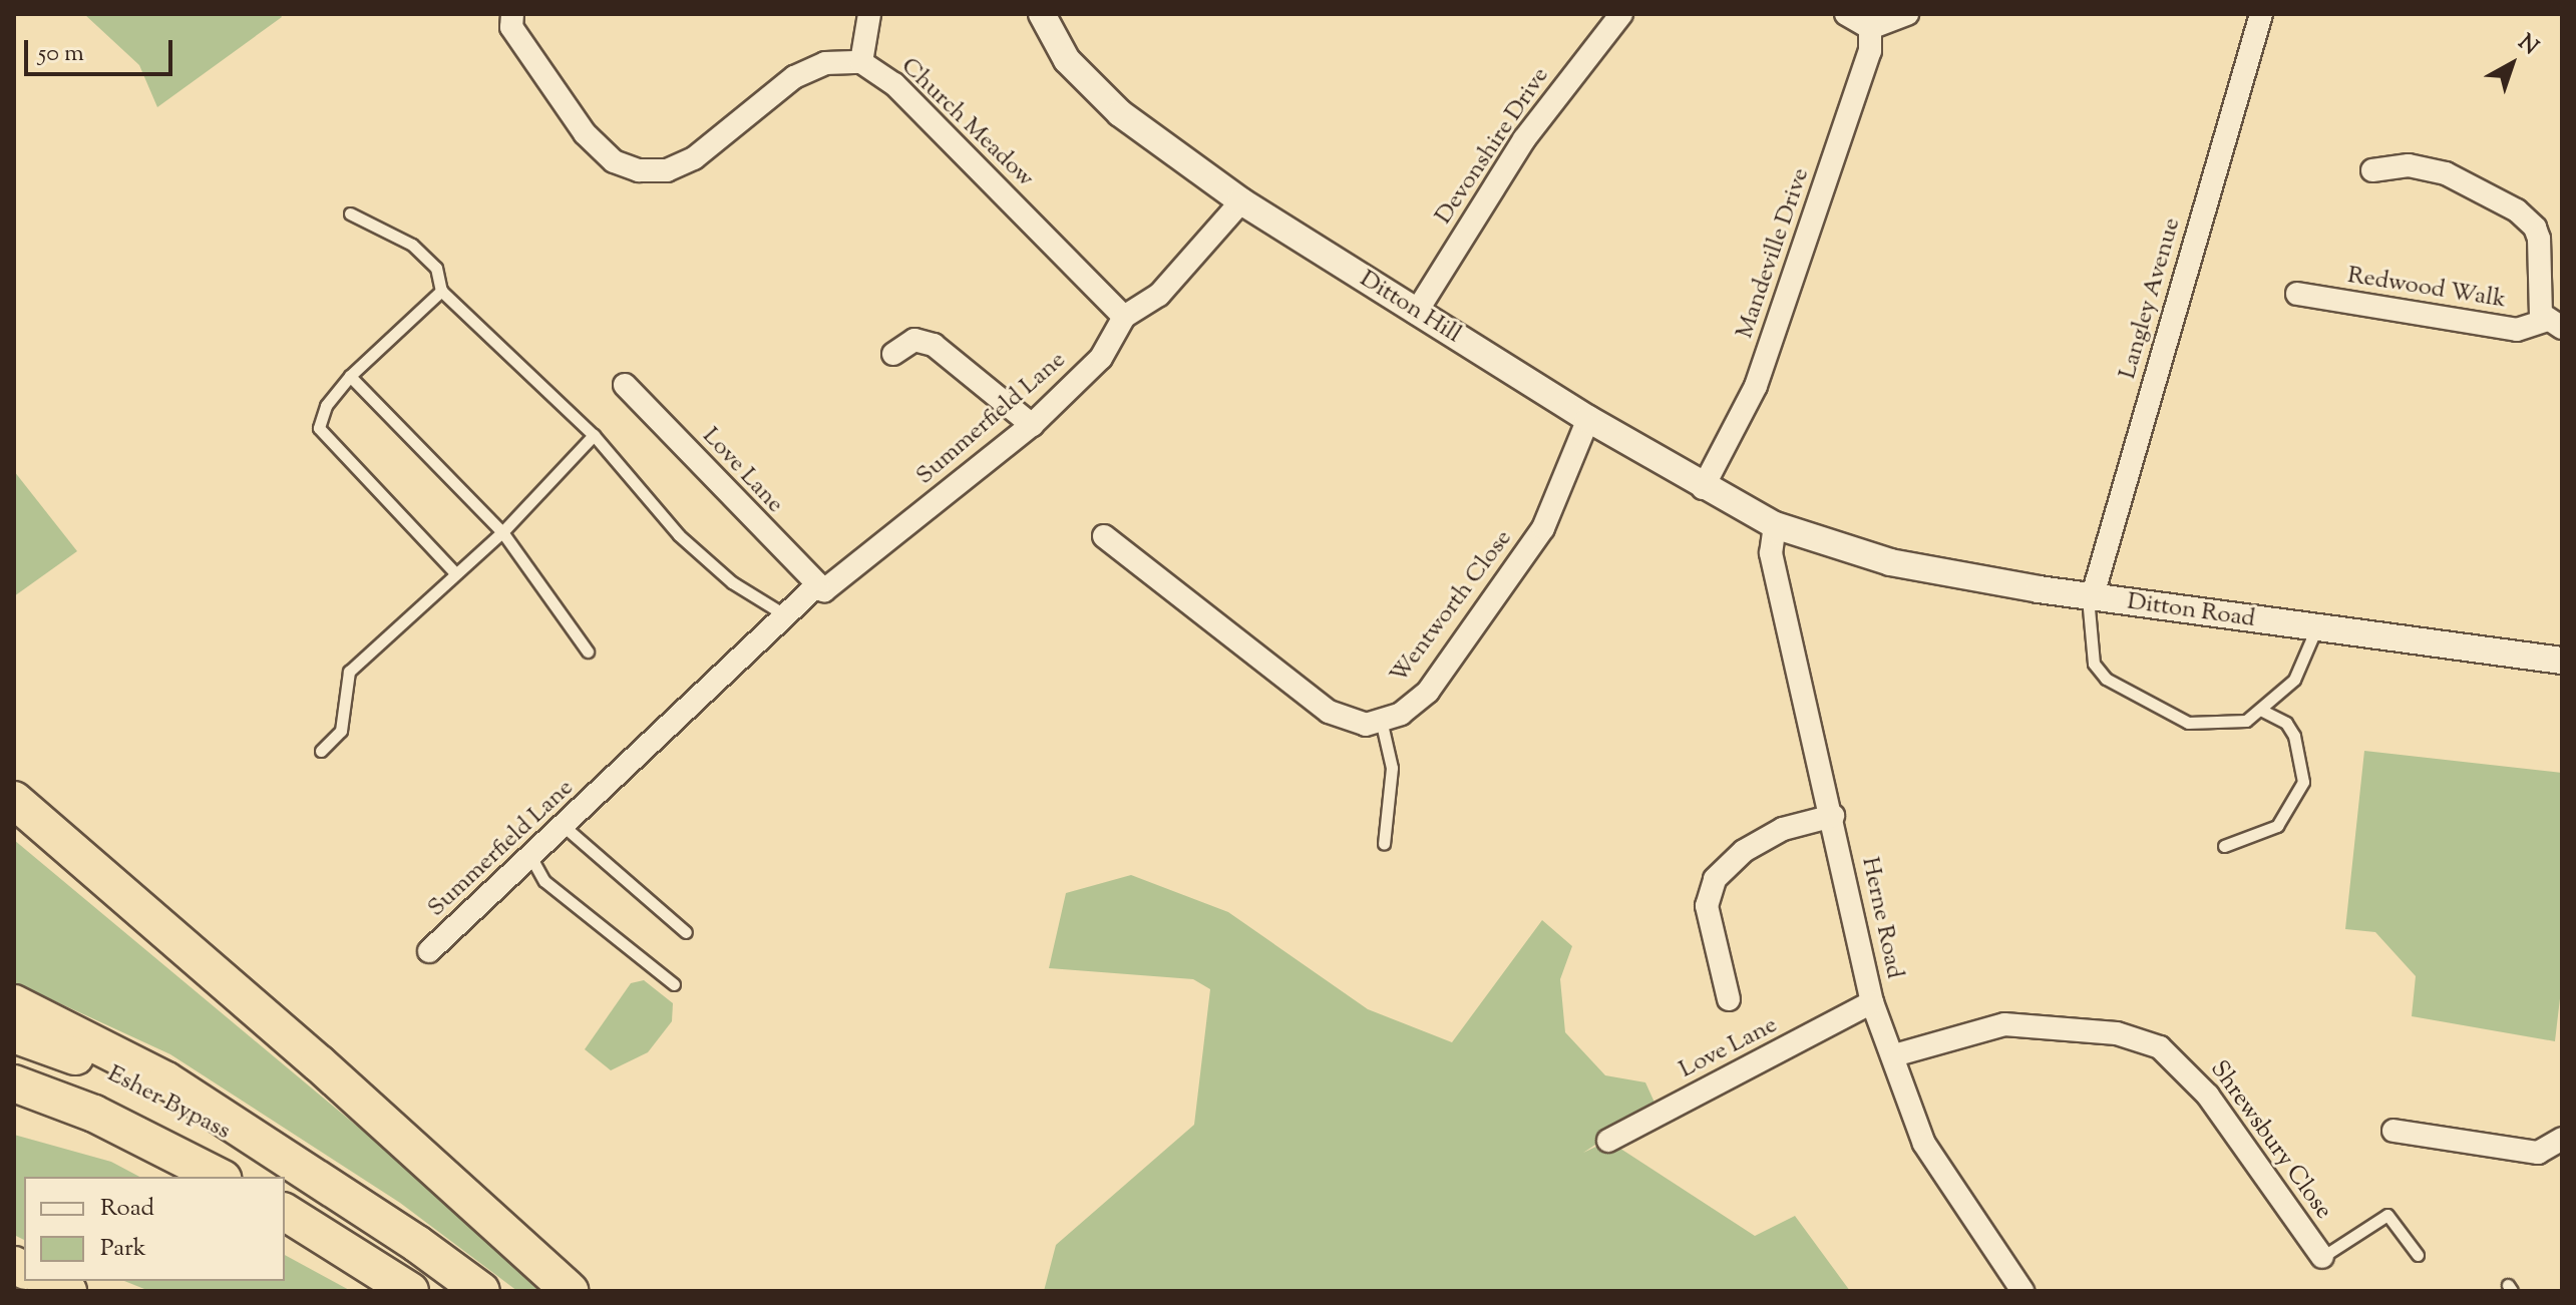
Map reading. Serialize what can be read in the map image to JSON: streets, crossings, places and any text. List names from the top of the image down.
{
  "streets": {
    "highway": ["Esher Bypass"],
    "street": [
      "Church Meadow",
      "Devonshire Drive",
      "Mandeville Drive",
      "Redwood Walk",
      "Langley Avenue",
      "Ditton Hill",
      "Summerfield Lane",
      "Love Lane",
      "Wentworth Close",
      "Ditton Road",
      "Herne Road",
      "Shrewsbury Close"
    ]
  },
  "crossings": [
    ["Church Meadow", "Summerfield Lane"],
    ["Devonshire Drive", "Ditton Hill"],
    ["Mandeville Drive", "Ditton Hill"],
    ["Langley Avenue", "Ditton Road"],
    ["Ditton Hill", "Summerfield Lane"],
    ["Ditton Hill", "Wentworth Close"],
    ["Ditton Hill", "Ditton Road"],
    ["Ditton Hill", "Herne Road"],
    ["Summerfield Lane", "Love Lane"],
    ["Love Lane", "Herne Road"],
    ["Herne Road", "Shrewsbury Close"]
  ],
  "legend": ["Road", "Park"],
  "scale_bar": "50 m",
  "north": "top right"
}
